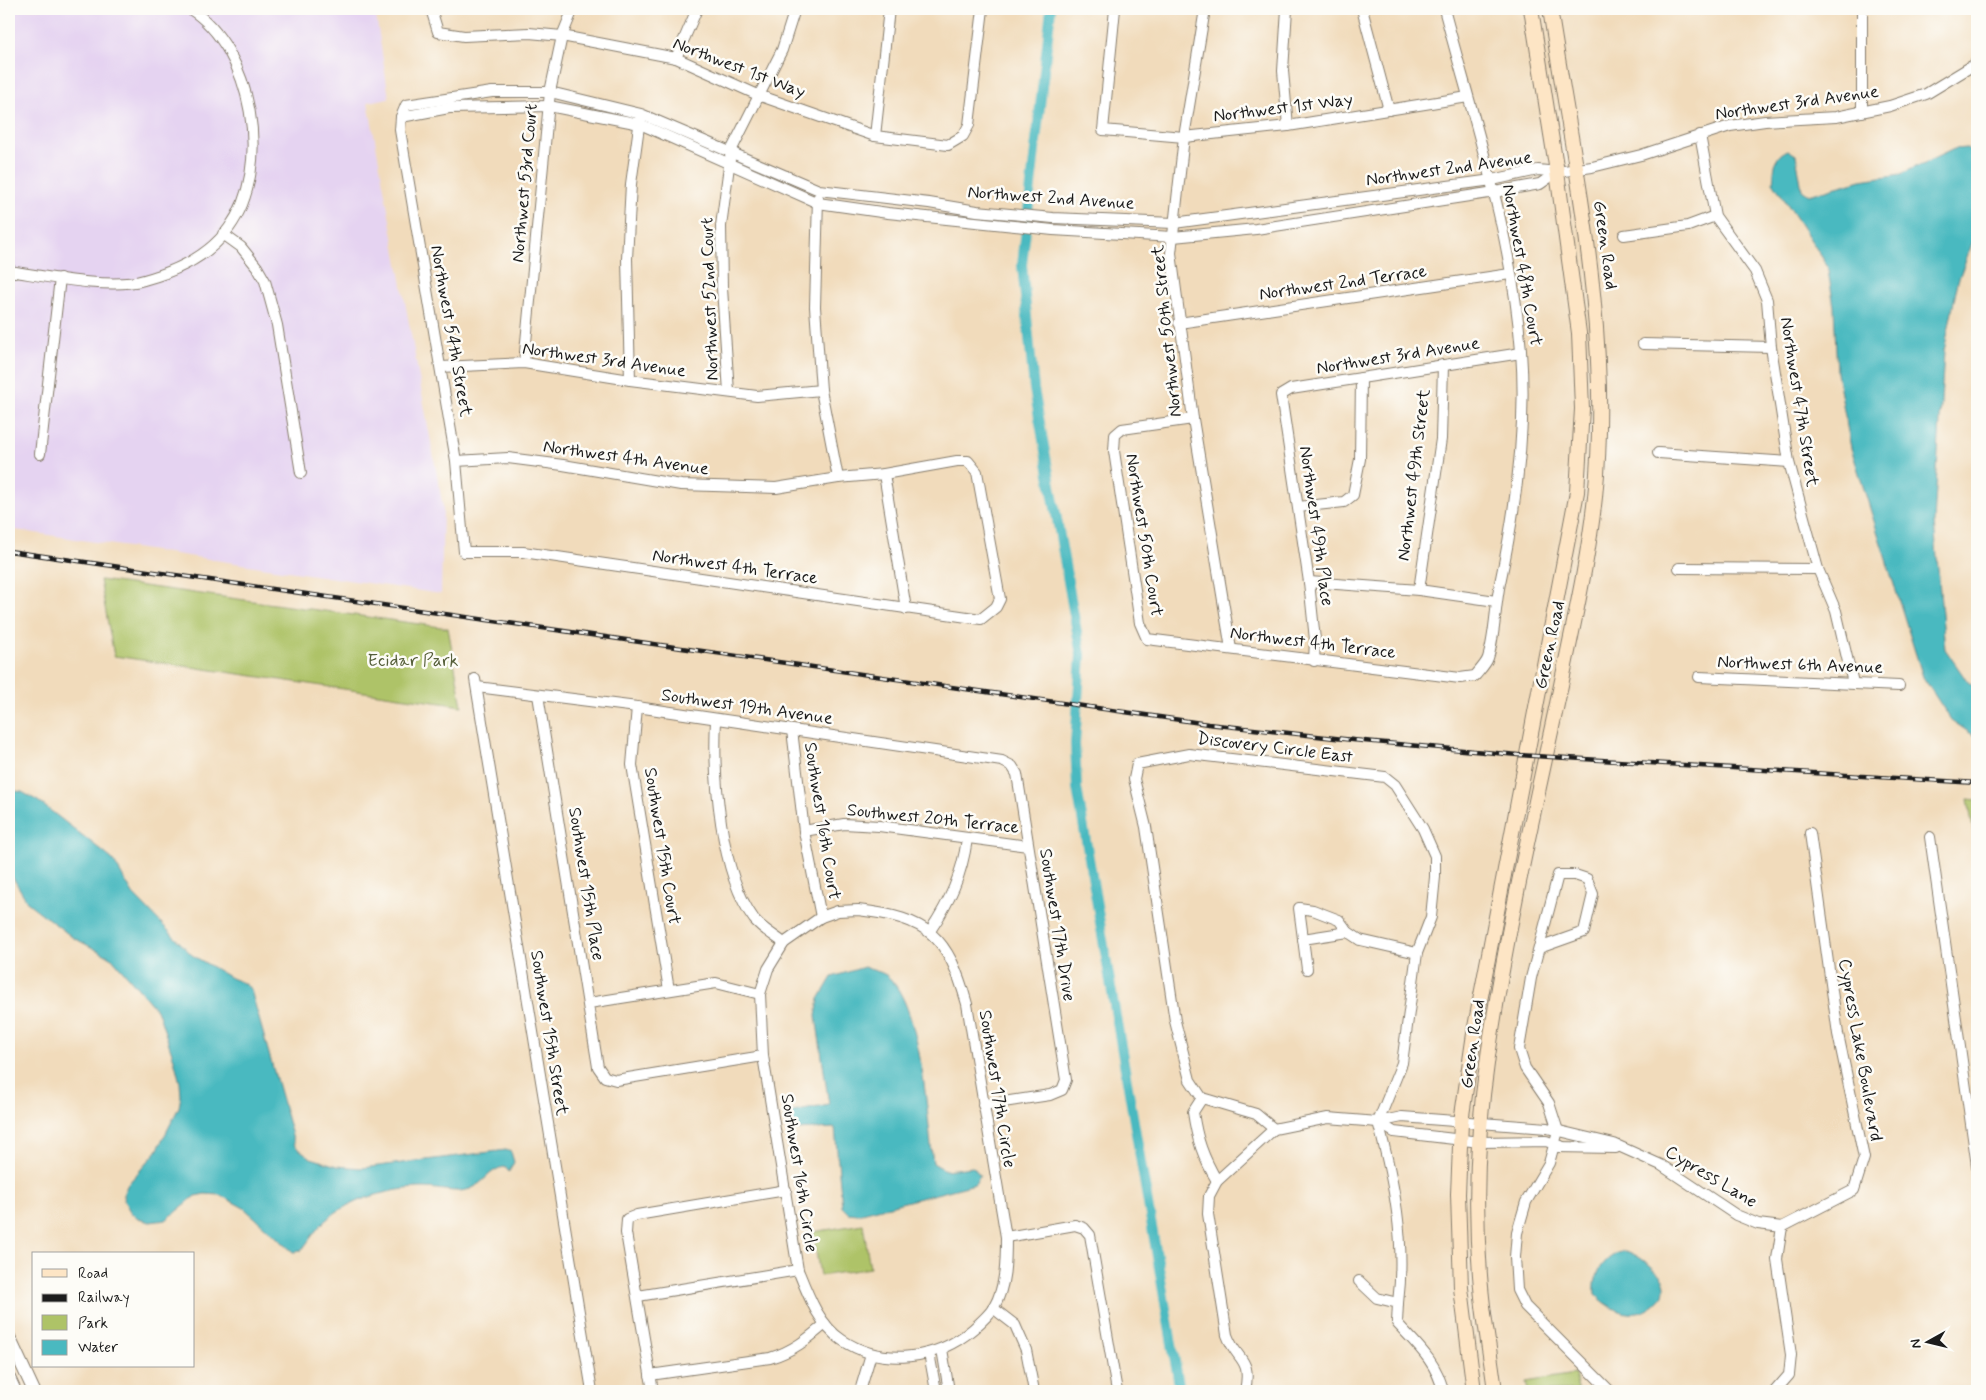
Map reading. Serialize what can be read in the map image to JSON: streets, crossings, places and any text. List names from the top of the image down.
{
  "streets": {
    "main road": ["Green Road"],
    "street": [
      "Northwest 1st Way",
      "Northwest 3rd Avenue",
      "Northwest 2nd Avenue",
      "Northwest 53rd Court",
      "Northwest 48th Court",
      "Northwest 2nd Terrace",
      "Northwest 52nd Court",
      "Northwest 54th Street",
      "Northwest 50th Street",
      "Northwest 47th Street",
      "Northwest 4th Avenue",
      "Northwest 49th Street",
      "Northwest 49th Place",
      "Northwest 50th Court",
      "Northwest 4th Terrace",
      "Northwest 6th Avenue",
      "Southwest 19th Avenue",
      "Discovery Circle East",
      "Southwest 20th Terrace",
      "Southwest 16th Court",
      "Southwest 15th Court",
      "Southwest 15th Place",
      "Southwest 17th Drive",
      "Southwest 15th Street",
      "Cypress Lake Boulevard",
      "Southwest 17th Circle",
      "Southwest 16th Circle",
      "Cypress Lane"
    ]
  },
  "crossings": [
    ["Northwest 1st Way", "Northwest 53rd Court"],
    ["Northwest 1st Way", "Northwest 48th Court"],
    ["Northwest 1st Way", "Northwest 52nd Court"],
    ["Northwest 1st Way", "Northwest 50th Street"],
    ["Northwest 3rd Avenue", "Northwest 2nd Avenue"],
    ["Northwest 3rd Avenue", "Northwest 53rd Court"],
    ["Northwest 3rd Avenue", "Green Road"],
    ["Northwest 3rd Avenue", "Northwest 48th Court"],
    ["Northwest 3rd Avenue", "Northwest 52nd Court"],
    ["Northwest 3rd Avenue", "Northwest 54th Street"],
    ["Northwest 3rd Avenue", "Northwest 47th Street"],
    ["Northwest 3rd Avenue", "Northwest 49th Street"],
    ["Northwest 3rd Avenue", "Northwest 49th Place"],
    ["Northwest 2nd Avenue", "Northwest 53rd Court"],
    ["Northwest 2nd Avenue", "Green Road"],
    ["Northwest 2nd Avenue", "Northwest 48th Court"],
    ["Northwest 2nd Avenue", "Northwest 52nd Court"],
    ["Northwest 2nd Avenue", "Northwest 54th Street"],
    ["Northwest 2nd Avenue", "Northwest 50th Street"],
    ["Green Road", "Cypress Lane"],
    ["Northwest 48th Court", "Northwest 2nd Terrace"],
    ["Northwest 48th Court", "Northwest 4th Terrace"],
    ["Northwest 2nd Terrace", "Northwest 50th Street"],
    ["Northwest 54th Street", "Northwest 4th Avenue"],
    ["Northwest 54th Street", "Northwest 4th Terrace"],
    ["Northwest 50th Street", "Northwest 50th Court"],
    ["Northwest 50th Street", "Northwest 4th Terrace"],
    ["Northwest 47th Street", "Northwest 6th Avenue"],
    ["Northwest 4th Avenue", "Northwest 4th Terrace"],
    ["Northwest 49th Place", "Northwest 4th Terrace"],
    ["Northwest 50th Court", "Northwest 4th Terrace"],
    ["Southwest 19th Avenue", "Southwest 16th Court"],
    ["Southwest 19th Avenue", "Southwest 15th Court"],
    ["Southwest 19th Avenue", "Southwest 15th Place"],
    ["Southwest 19th Avenue", "Southwest 17th Drive"],
    ["Southwest 19th Avenue", "Southwest 15th Street"],
    ["Discovery Circle East", "Cypress Lane"],
    ["Southwest 20th Terrace", "Southwest 16th Court"],
    ["Southwest 20th Terrace", "Southwest 17th Drive"],
    ["Southwest 16th Court", "Southwest 17th Circle"],
    ["Southwest 16th Court", "Southwest 16th Circle"],
    ["Southwest 15th Place", "Southwest 16th Circle"],
    ["Southwest 17th Drive", "Southwest 17th Circle"],
    ["Cypress Lake Boulevard", "Cypress Lane"],
    ["Southwest 17th Circle", "Southwest 16th Circle"]
  ],
  "parks": ["Ecidar Park"],
  "legend": [
    "Road",
    "Railway",
    "Park",
    "Water"
  ],
  "north": "left"
}
